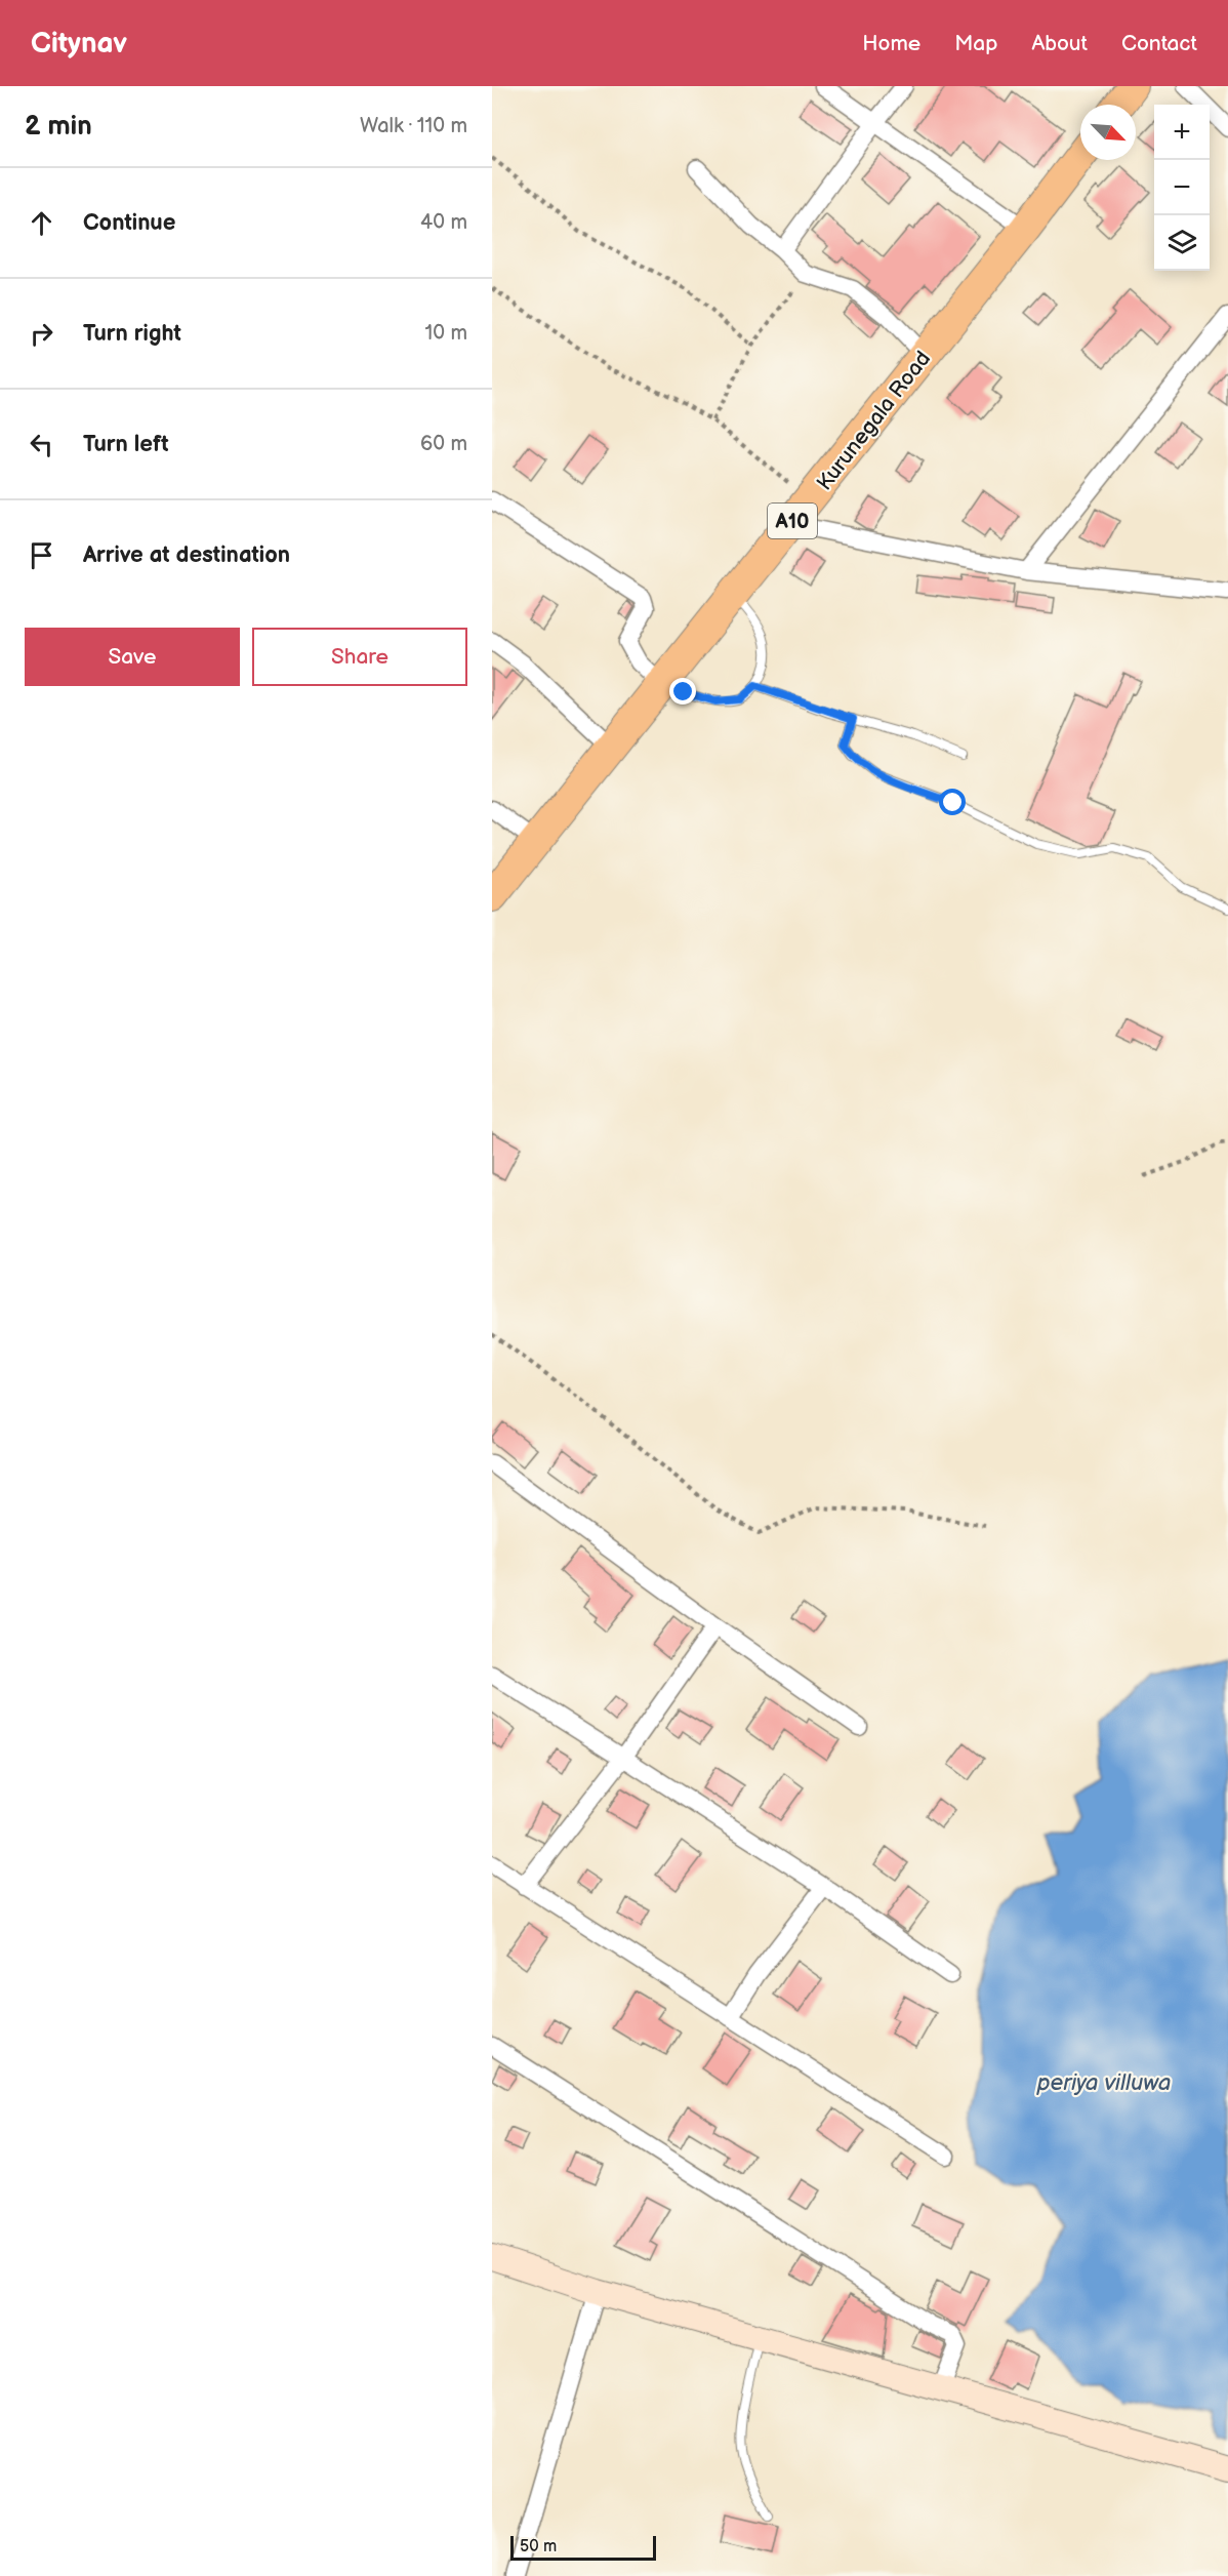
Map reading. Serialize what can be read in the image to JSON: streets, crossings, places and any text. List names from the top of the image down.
{
  "streets": {
    "highway": ["Kurunegala Road", "A10"]
  },
  "water": ["periya villuwa"],
  "scale_bar": "50 m",
  "north": "bottom right",
  "page": {
    "header": "Citynav",
    "nav": [
      "Home",
      "Map",
      "About",
      "Contact"
    ],
    "heading": ["2 min", "Walk · 110 m"],
    "map_buttons": ["+", "−"],
    "list": [
      ["Continue", "40 m"],
      ["Turn right", "10 m"],
      ["Turn left", "60 m"],
      "Arrive at destination"
    ],
    "buttons": ["Save", "Share"],
    "scale": "50 m"
  }
}
